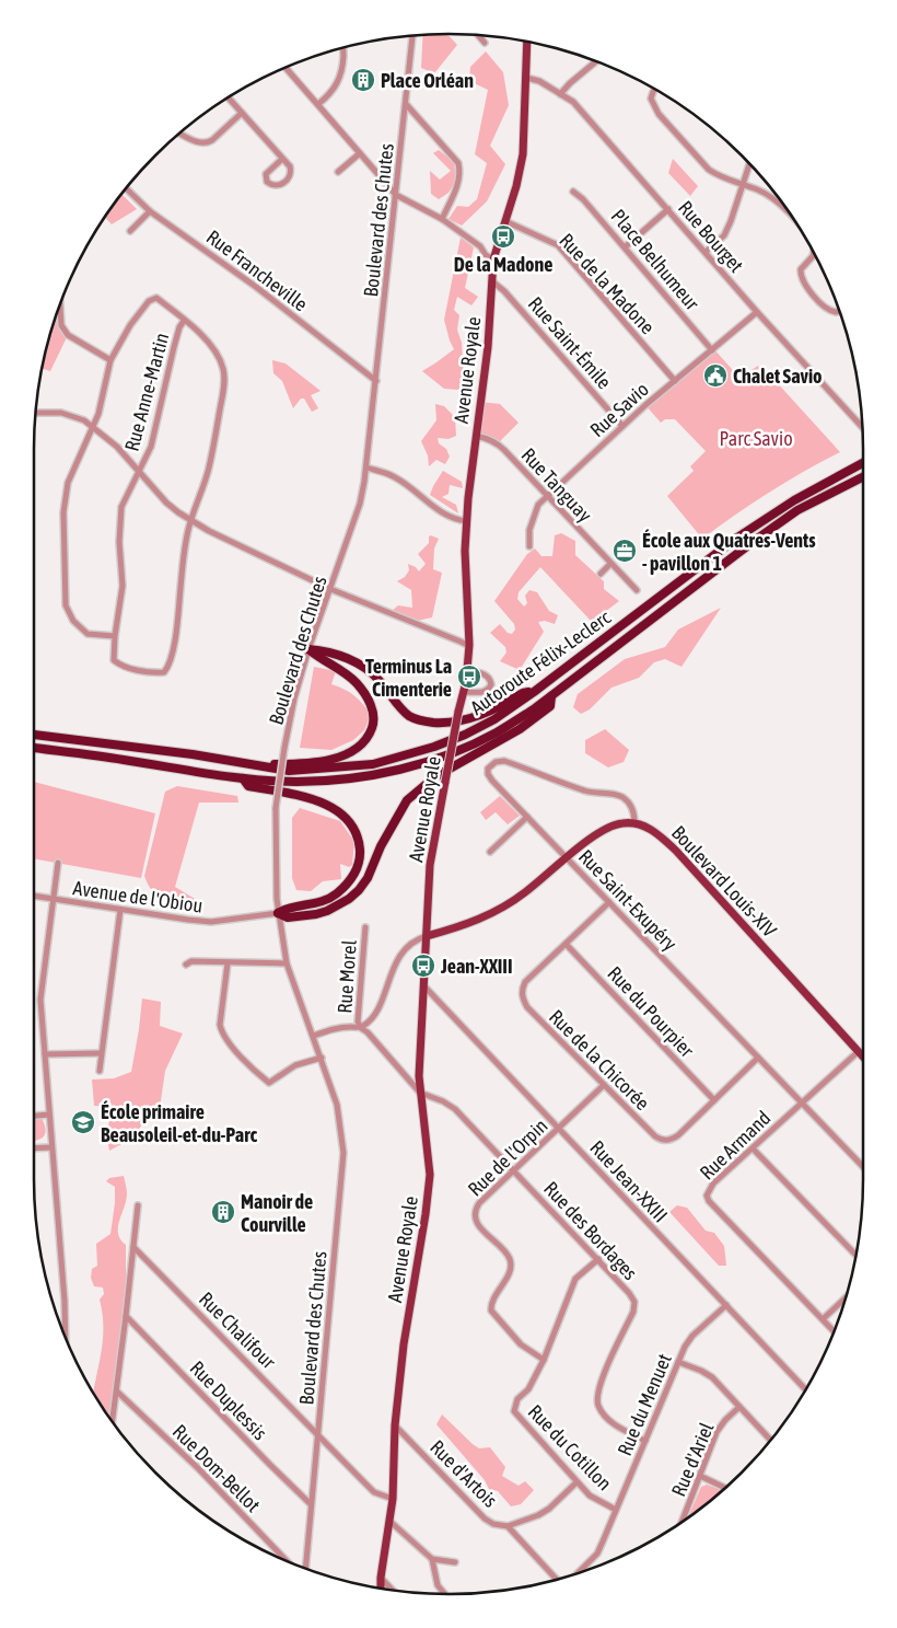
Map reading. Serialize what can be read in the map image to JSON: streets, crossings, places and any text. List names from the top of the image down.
{
  "streets": {
    "highway": ["Autoroute Félix-Leclerc"],
    "main road": ["Avenue Royale", "Boulevard Louis-XIV"],
    "street": [
      "Boulevard des Chutes",
      "Rue Bourget",
      "Place Belhumeur",
      "Rue Francheville",
      "Rue de la Madone",
      "Rue Saint-Émile",
      "Rue Anne-Martin",
      "Rue Savio",
      "Rue Tanguay",
      "Avenue de l'Obiou",
      "Rue Saint-Exupéry",
      "Rue Morel",
      "Rue du Pourpier",
      "Rue de la Chicorée",
      "Rue Armand",
      "Rue de l'Orpin",
      "Rue Jean-XXIII",
      "Rue des Bordages",
      "Rue Chalifour",
      "Rue Duplessis",
      "Rue du Menuet",
      "Rue du Cotillon",
      "Rue d'Ariel",
      "Rue Dom-Bellot",
      "Rue d'Artois"
    ]
  },
  "crossings": [
    ["Boulevard des Chutes", "Rue Francheville"],
    ["Boulevard des Chutes", "Avenue de l'Obiou"],
    ["Boulevard des Chutes", "Rue Morel"],
    ["Boulevard des Chutes", "Rue Chalifour"],
    ["Boulevard des Chutes", "Rue Duplessis"],
    ["Rue Bourget", "Avenue Royale"],
    ["Rue Bourget", "Rue Savio"],
    ["Place Belhumeur", "Rue Savio"],
    ["Rue de la Madone", "Avenue Royale"],
    ["Rue de la Madone", "Rue Savio"],
    ["Rue Saint-Émile", "Avenue Royale"],
    ["Rue Saint-Émile", "Rue Savio"],
    ["Avenue Royale", "Rue Tanguay"],
    ["Avenue Royale", "Rue Morel"],
    ["Avenue Royale", "Rue Jean-XXIII"],
    ["Avenue Royale", "Rue des Bordages"],
    ["Avenue Royale", "Rue Chalifour"],
    ["Avenue Royale", "Rue d'Artois"],
    ["Rue Savio", "Rue Tanguay"],
    ["Boulevard Louis-XIV", "Rue Saint-Exupéry"],
    ["Boulevard Louis-XIV", "Rue Armand"],
    ["Rue Saint-Exupéry", "Rue de la Chicorée"],
    ["Rue Saint-Exupéry", "Rue Armand"],
    ["Rue Morel", "Rue des Bordages"],
    ["Rue du Pourpier", "Rue de la Chicorée"],
    ["Rue de la Chicorée", "Rue de l'Orpin"],
    ["Rue de l'Orpin", "Rue Jean-XXIII"],
    ["Rue de l'Orpin", "Rue des Bordages"],
    ["Rue de l'Orpin", "Rue du Cotillon"],
    ["Rue Jean-XXIII", "Rue du Menuet"],
    ["Rue des Bordages", "Rue du Menuet"],
    ["Rue des Bordages", "Rue du Cotillon"],
    ["Rue du Menuet", "Rue du Cotillon"]
  ],
  "parks": ["Parc Savio"],
  "places": {
    "building": ["Place Orléan", "Manoir de Courville"],
    "bus stop": ["De la Madone", "Terminus La Cimenterie", "Jean-XXIII"],
    "public building": ["Chalet Savio"],
    "office": ["École aux Quatres-Vents - pavillon 1"],
    "school or university": ["École primaire Beausoleil-et-du-Parc"]
  }
}
